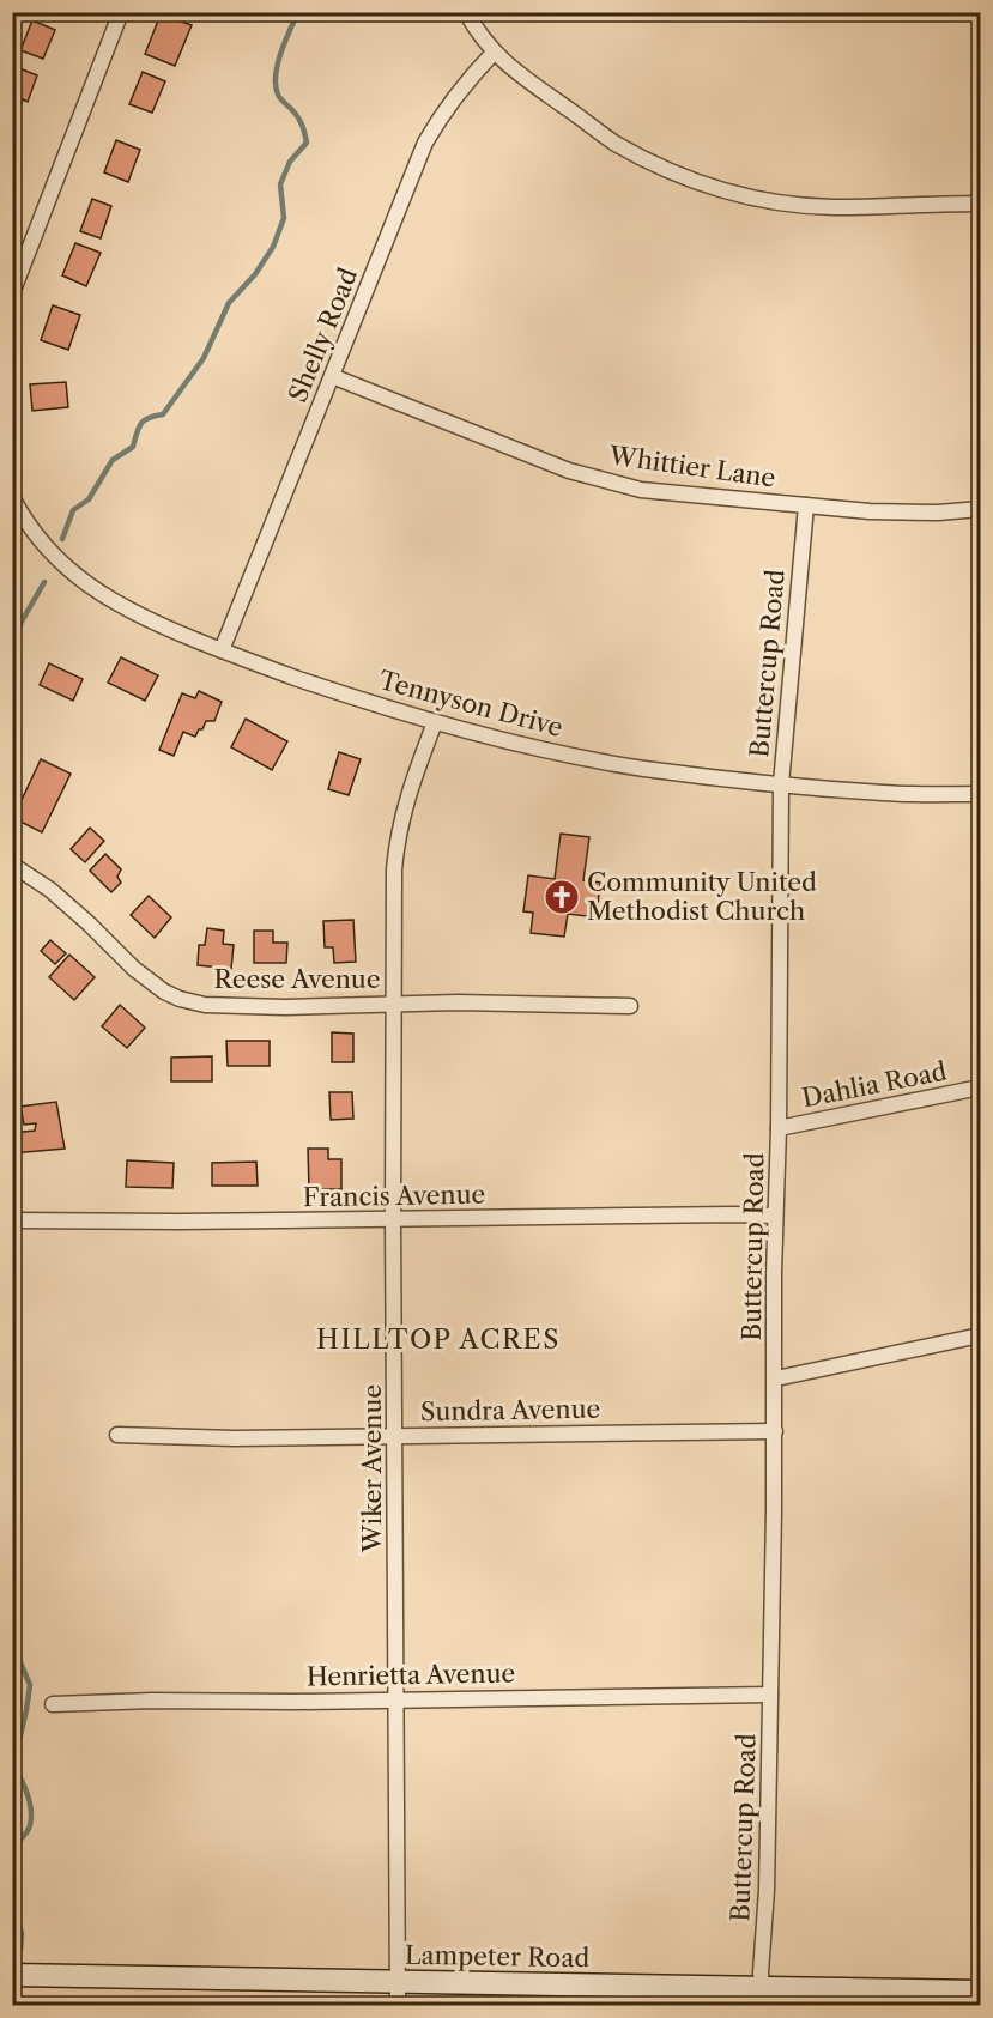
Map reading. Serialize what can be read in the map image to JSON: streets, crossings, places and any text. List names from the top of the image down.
{
  "streets": {
    "main road": ["Lampeter Road"],
    "street": [
      "Shelly Road",
      "Whittier Lane",
      "Buttercup Road",
      "Tennyson Drive",
      "Reese Avenue",
      "Dahlia Road",
      "Francis Avenue",
      "Sundra Avenue",
      "Wiker Avenue",
      "Henrietta Avenue"
    ]
  },
  "crossings": [
    ["Shelly Road", "Whittier Lane"],
    ["Shelly Road", "Tennyson Drive"],
    ["Whittier Lane", "Buttercup Road"],
    ["Buttercup Road", "Tennyson Drive"],
    ["Buttercup Road", "Dahlia Road"],
    ["Buttercup Road", "Francis Avenue"],
    ["Buttercup Road", "Sundra Avenue"],
    ["Buttercup Road", "Henrietta Avenue"],
    ["Buttercup Road", "Lampeter Road"],
    ["Tennyson Drive", "Wiker Avenue"],
    ["Reese Avenue", "Wiker Avenue"],
    ["Francis Avenue", "Wiker Avenue"],
    ["Sundra Avenue", "Wiker Avenue"],
    ["Wiker Avenue", "Henrietta Avenue"],
    ["Wiker Avenue", "Lampeter Road"]
  ],
  "districts": ["HILLTOP ACRES"],
  "places": {
    "church": ["Community United Methodist Church"]
  }
}
